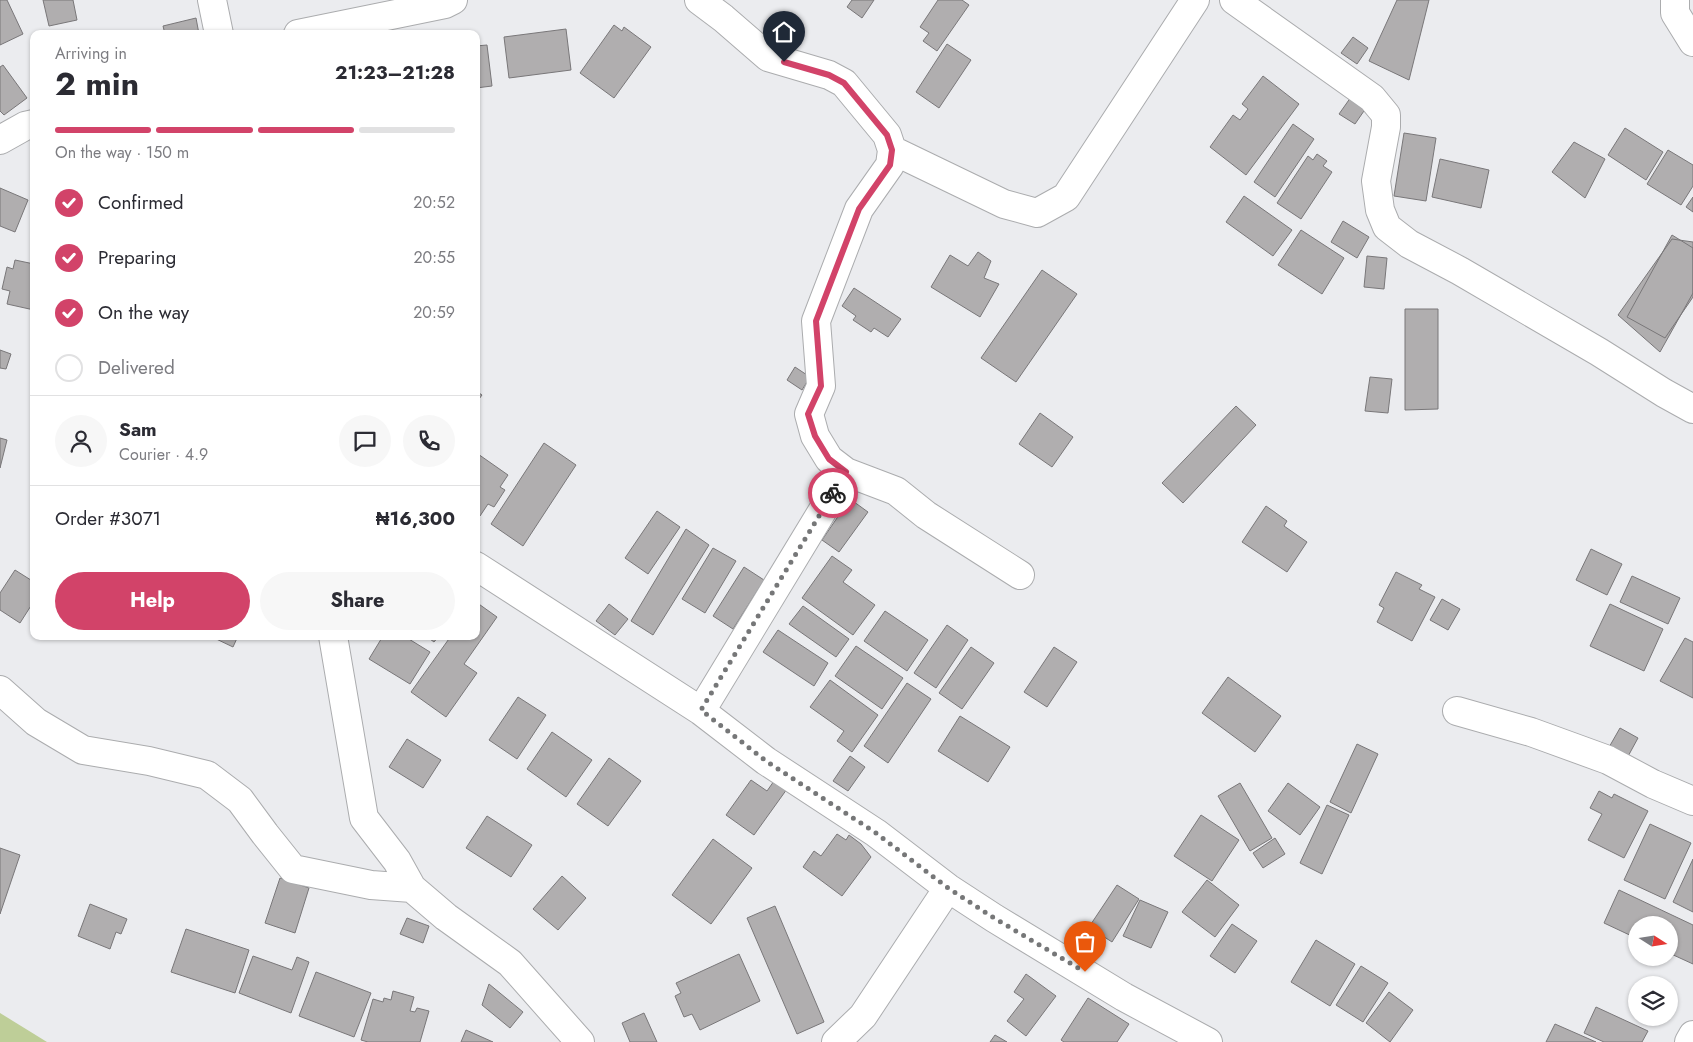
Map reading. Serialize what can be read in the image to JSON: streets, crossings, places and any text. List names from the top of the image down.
{
  "north": "right",
  "page": {
    "heading": ["2 min", "Arriving in", "21:23–21:28"],
    "panel": [
      "Sam",
      "Courier · 4.9",
      "Order #3071",
      "₦16,300"
    ],
    "bar": "On the way · 150 m",
    "list": [
      ["Confirmed", "20:52"],
      ["Preparing", "20:55"],
      ["On the way", "20:59"],
      "Delivered"
    ],
    "buttons": ["Help", "Share"]
  }
}
